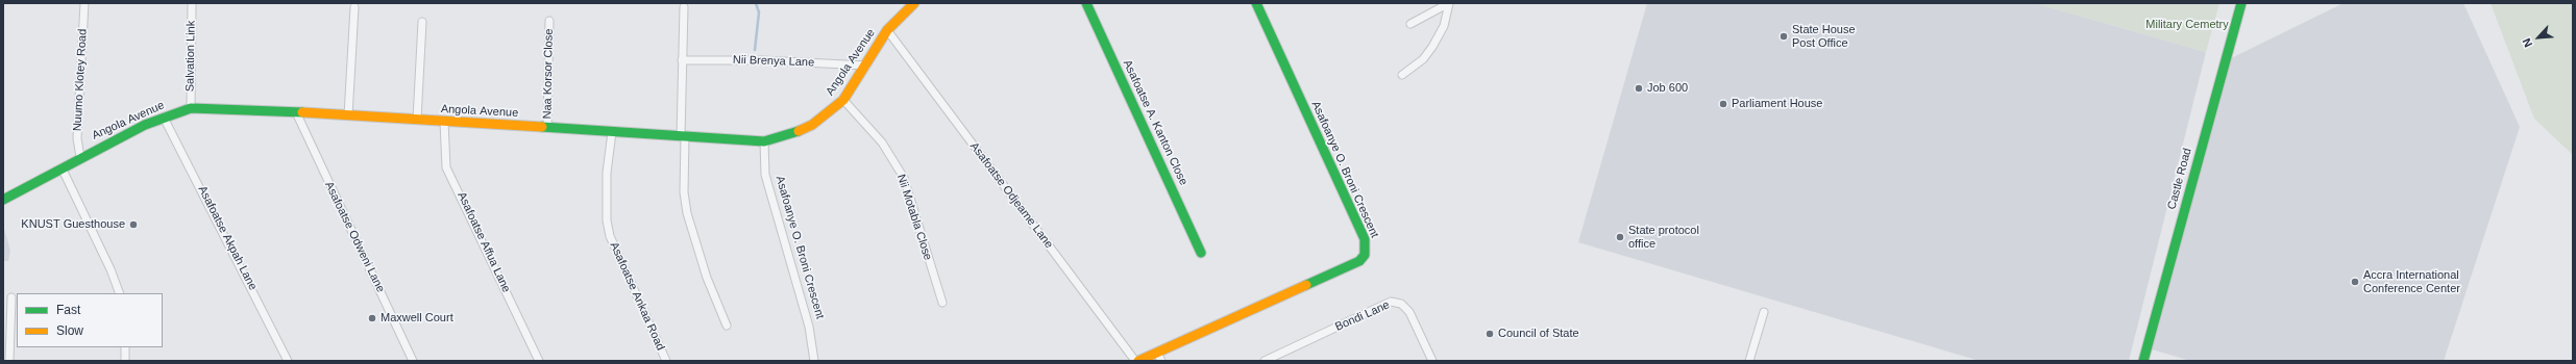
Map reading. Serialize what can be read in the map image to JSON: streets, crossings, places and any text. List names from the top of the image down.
{
  "streets": {
    "street": [
      "Salvation Link",
      "Nii Brenya Lane",
      "Angola Avenue",
      "Naa Korsor Close",
      "Nuumo Klotey Road",
      "Asafoatse A. Kanton Close",
      "Asafoanye O. Broni Crescent",
      "Castle Road",
      "Asafoatse Odjeame Lane",
      "Nii Motabla Close",
      "Asafoatse Odweni Lane",
      "Asafoatse Akpah Lane",
      "Asafoatse Affua Lane",
      "Asafoatse Ankaa Road",
      "Bondi Lane"
    ]
  },
  "crossings": [
    ["Salvation Link", "Angola Avenue"],
    ["Nii Brenya Lane", "Angola Avenue"],
    ["Angola Avenue", "Naa Korsor Close"],
    ["Angola Avenue", "Nuumo Klotey Road"],
    ["Angola Avenue", "Asafoanye O. Broni Crescent"],
    ["Angola Avenue", "Asafoatse Odjeame Lane"],
    ["Angola Avenue", "Nii Motabla Close"],
    ["Angola Avenue", "Asafoatse Odweni Lane"],
    ["Angola Avenue", "Asafoatse Akpah Lane"],
    ["Angola Avenue", "Asafoatse Affua Lane"],
    ["Angola Avenue", "Asafoatse Ankaa Road"]
  ],
  "parks": ["Military Cemetry"],
  "places": [
    "State House Post Office",
    "Job 600",
    "Parliament House",
    "KNUST Guesthouse",
    "State protocol office",
    "Accra International Conference Center",
    "Maxwell Court",
    "Council of State"
  ],
  "legend": ["Fast", "Slow"],
  "north": "bottom left"
}
